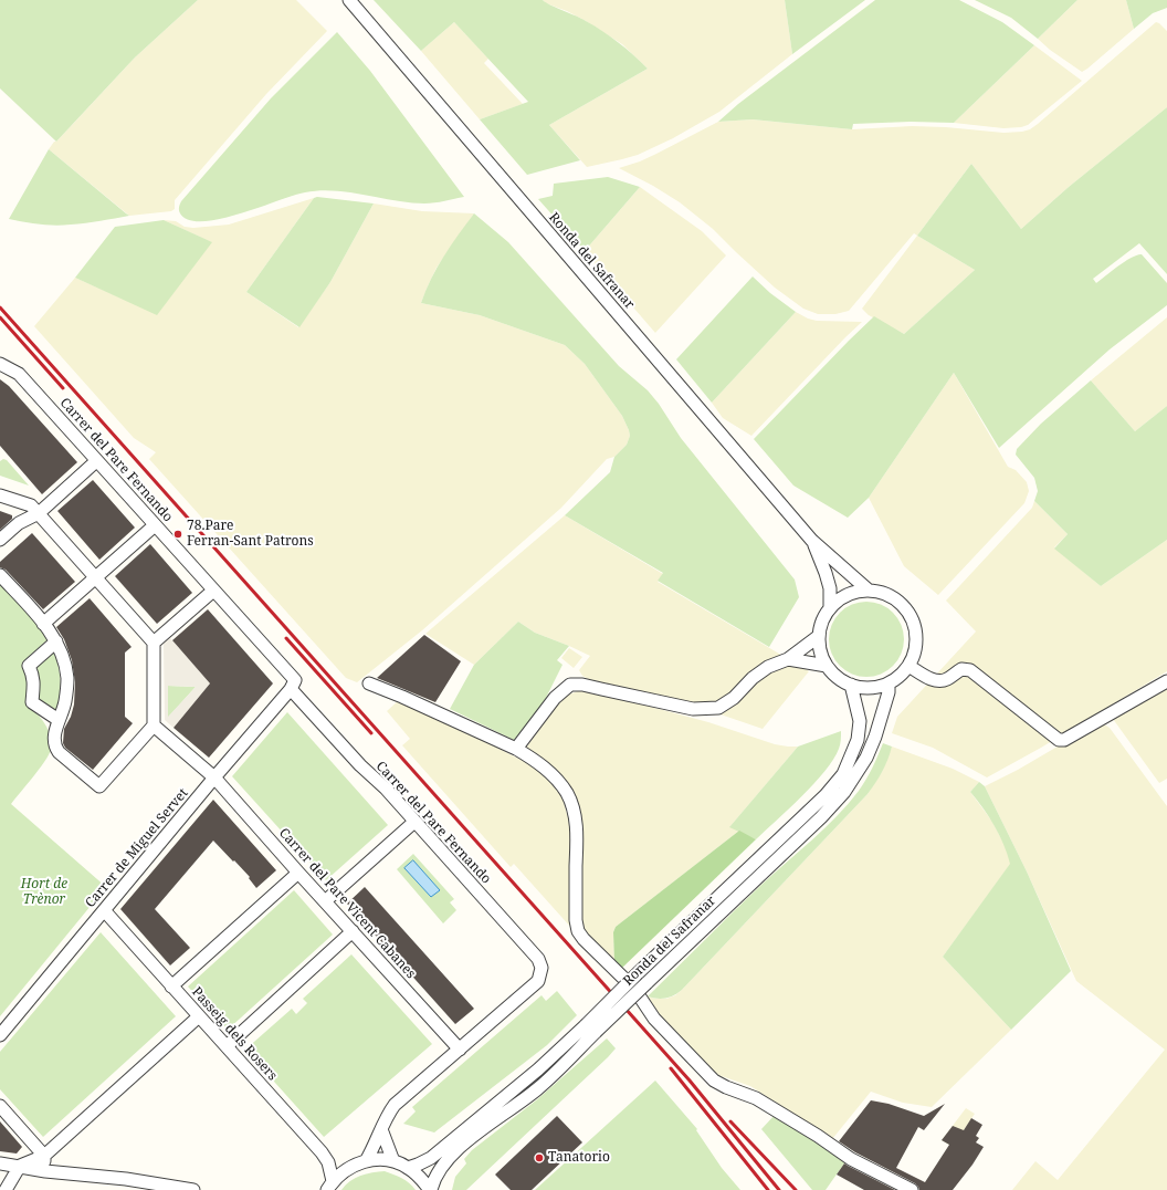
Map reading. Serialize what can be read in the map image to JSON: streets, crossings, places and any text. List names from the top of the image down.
{
  "streets": {
    "street": [
      "Ronda del Safranar",
      "Carrer del Pare Fernando",
      "Carrer de Miguel Servet",
      "Carrer del Pare Vicent Cabanes",
      "Passeig dels Rosers"
    ]
  },
  "crossings": [
    ["Carrer del Pare Fernando", "Carrer de Miguel Servet"],
    ["Carrer del Pare Fernando", "Carrer del Pare Vicent Cabanes"],
    ["Carrer de Miguel Servet", "Carrer del Pare Vicent Cabanes"],
    ["Carrer de Miguel Servet", "Passeig dels Rosers"]
  ],
  "parks": ["Hort de Trènor"],
  "places": ["78.Pare Ferran-Sant Patrons", "Tanatorio"]
}
